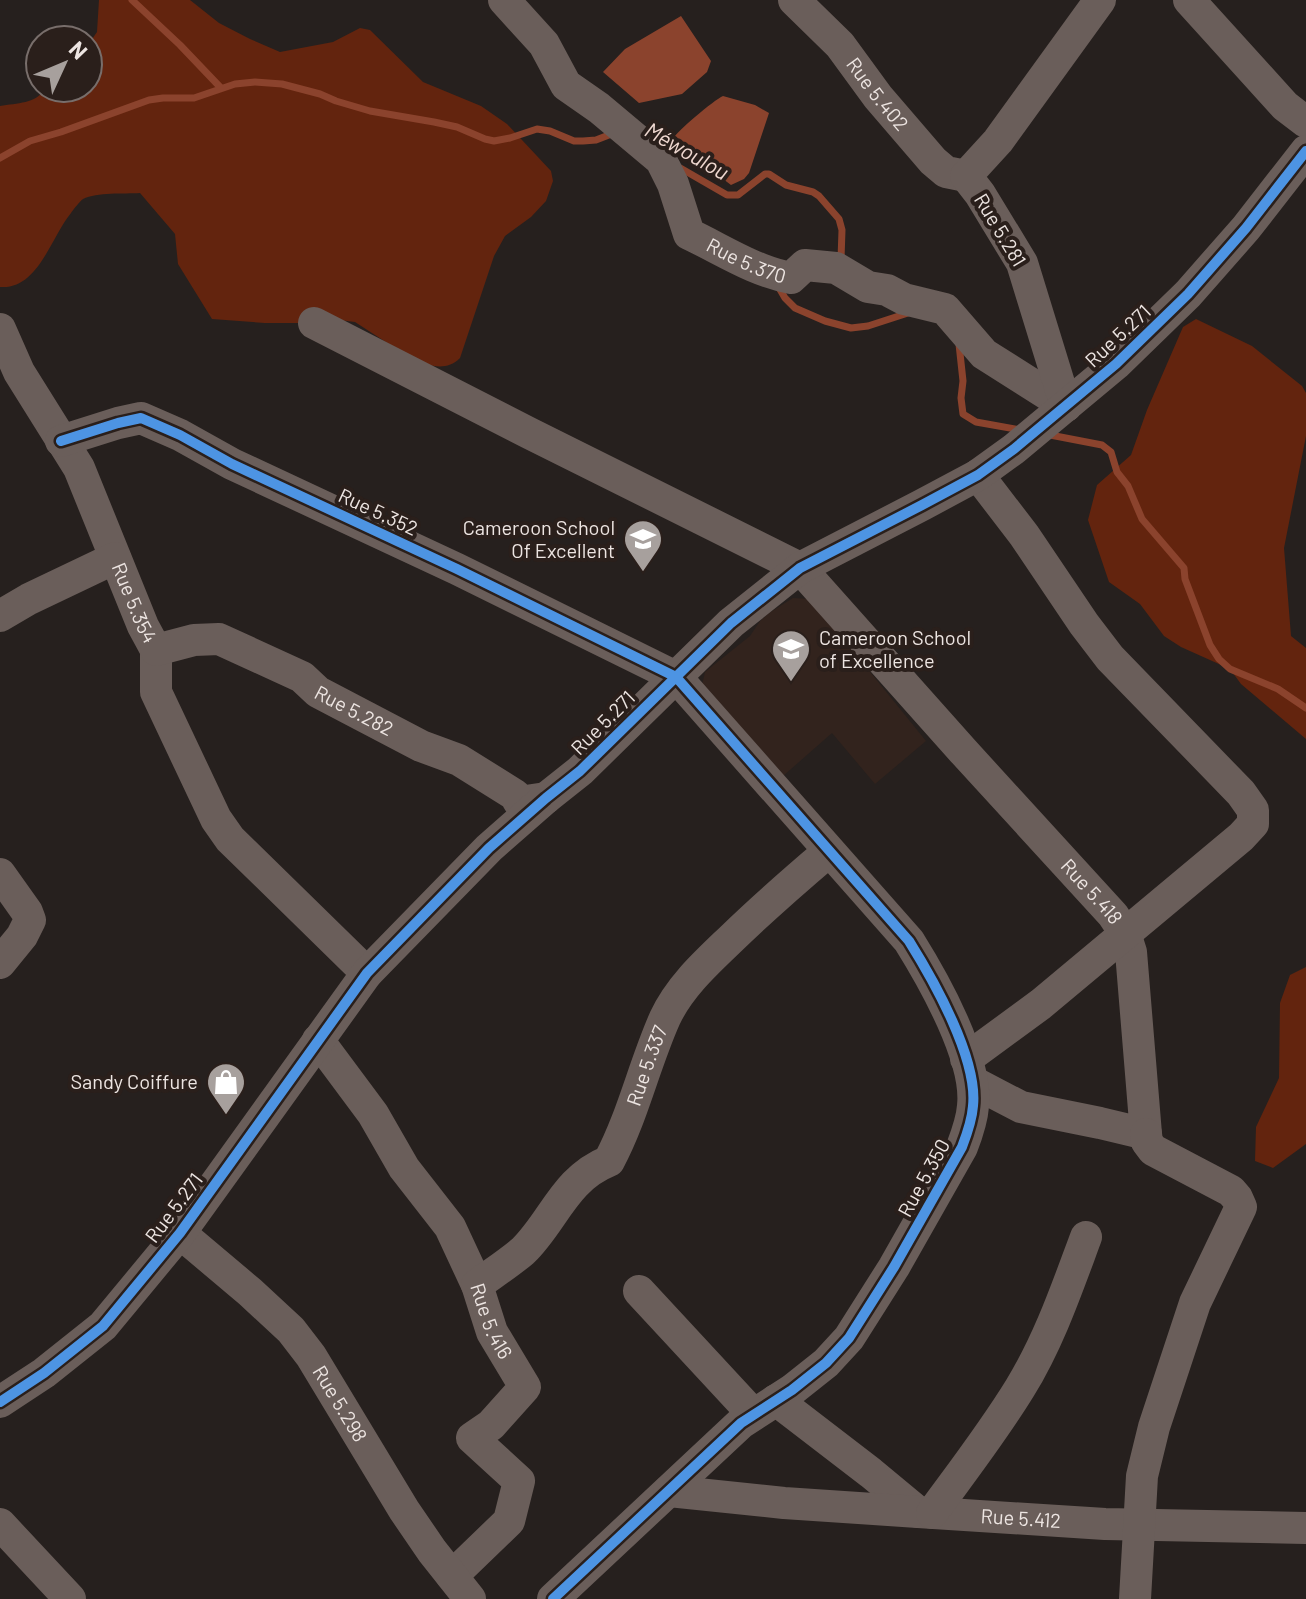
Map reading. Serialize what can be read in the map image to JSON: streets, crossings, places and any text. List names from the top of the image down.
{
  "streets": {
    "street": [
      "Rue 5.402",
      "Rue 5.281",
      "Rue 5.370",
      "Rue 5.271",
      "Rue 5.352",
      "Rue 5.354",
      "Rue 5.282",
      "Rue 5.418",
      "Rue 5.337",
      "Rue 5.350",
      "Rue 5.416",
      "Rue 5.298",
      "Rue 5.412"
    ]
  },
  "crossings": [
    ["Rue 5.402", "Rue 5.281"],
    ["Rue 5.281", "Rue 5.370"],
    ["Rue 5.281", "Rue 5.271"],
    ["Rue 5.370", "Rue 5.271"],
    ["Rue 5.271", "Rue 5.352"],
    ["Rue 5.271", "Rue 5.354"],
    ["Rue 5.271", "Rue 5.282"],
    ["Rue 5.271", "Rue 5.418"],
    ["Rue 5.271", "Rue 5.350"],
    ["Rue 5.271", "Rue 5.416"],
    ["Rue 5.271", "Rue 5.298"],
    ["Rue 5.352", "Rue 5.354"],
    ["Rue 5.352", "Rue 5.350"],
    ["Rue 5.354", "Rue 5.282"],
    ["Rue 5.337", "Rue 5.350"],
    ["Rue 5.337", "Rue 5.416"],
    ["Rue 5.350", "Rue 5.412"],
    ["Rue 5.416", "Rue 5.298"]
  ],
  "water": ["Méwoulou"],
  "places": {
    "school or university": ["Cameroon School Of Excellent", "Cameroon School of Excellence"],
    "shop": ["Sandy Coiffure"]
  },
  "north": "top right"
}
